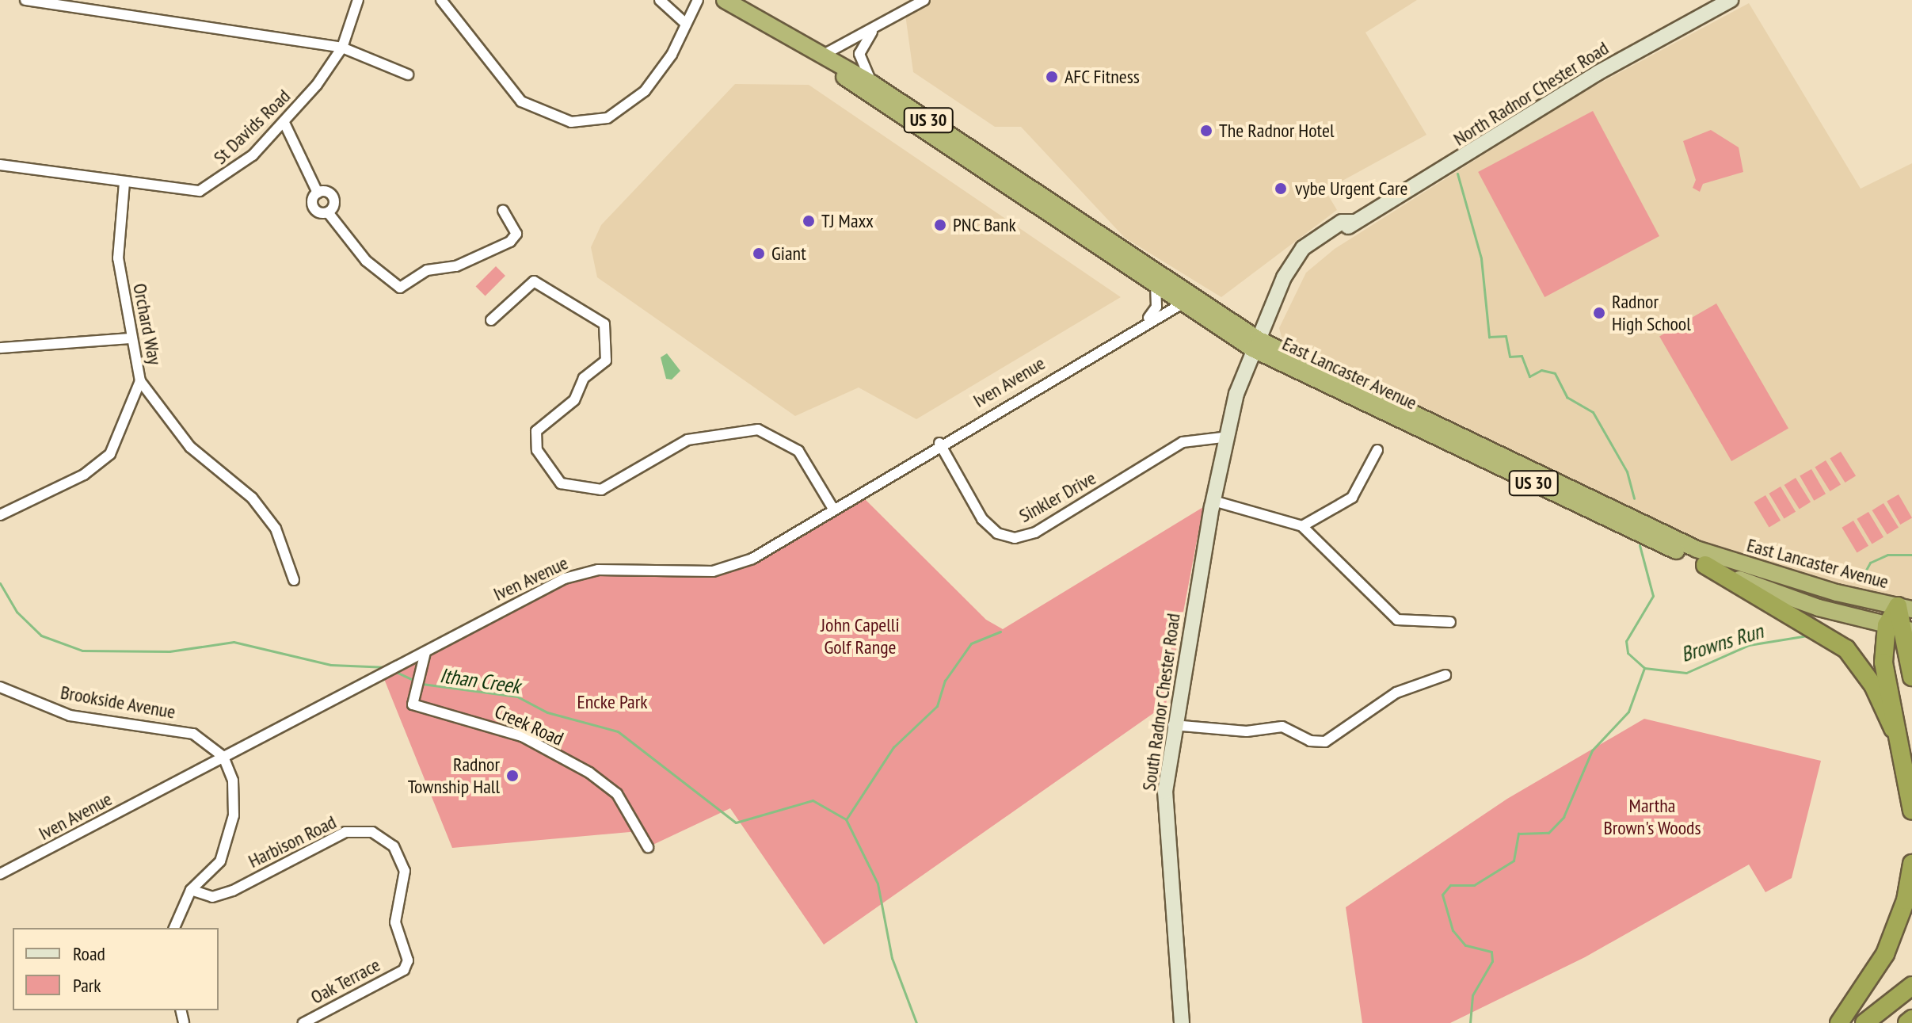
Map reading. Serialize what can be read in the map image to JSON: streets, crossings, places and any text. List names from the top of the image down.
{
  "streets": {
    "highway": ["US 30", "East Lancaster Avenue"],
    "main road": ["North Radnor Chester Road", "South Radnor Chester Road"],
    "street": [
      "St Davids Road",
      "Orchard Way",
      "Iven Avenue",
      "Sinkler Drive",
      "Brookside Avenue",
      "Creek Road",
      "Harbison Road",
      "Oak Terrace"
    ]
  },
  "crossings": [
    ["North Radnor Chester Road", "East Lancaster Avenue"],
    ["North Radnor Chester Road", "Sinkler Drive"],
    ["North Radnor Chester Road", "South Radnor Chester Road"],
    ["St Davids Road", "Orchard Way"],
    ["East Lancaster Avenue", "Iven Avenue"],
    ["Iven Avenue", "Sinkler Drive"],
    ["Iven Avenue", "Brookside Avenue"],
    ["Iven Avenue", "Creek Road"],
    ["Harbison Road", "Oak Terrace"]
  ],
  "water": ["Browns Run", "Ithan Creek"],
  "parks": ["John Capelli Golf Range", "Encke Park", "Martha Brown's Woods"],
  "places": [
    "AFC Fitness",
    "The Radnor Hotel",
    "vybe Urgent Care",
    "TJ Maxx",
    "PNC Bank",
    "Giant",
    "Radnor High School",
    "Radnor Township Hall"
  ],
  "legend": ["Road", "Park"]
}
